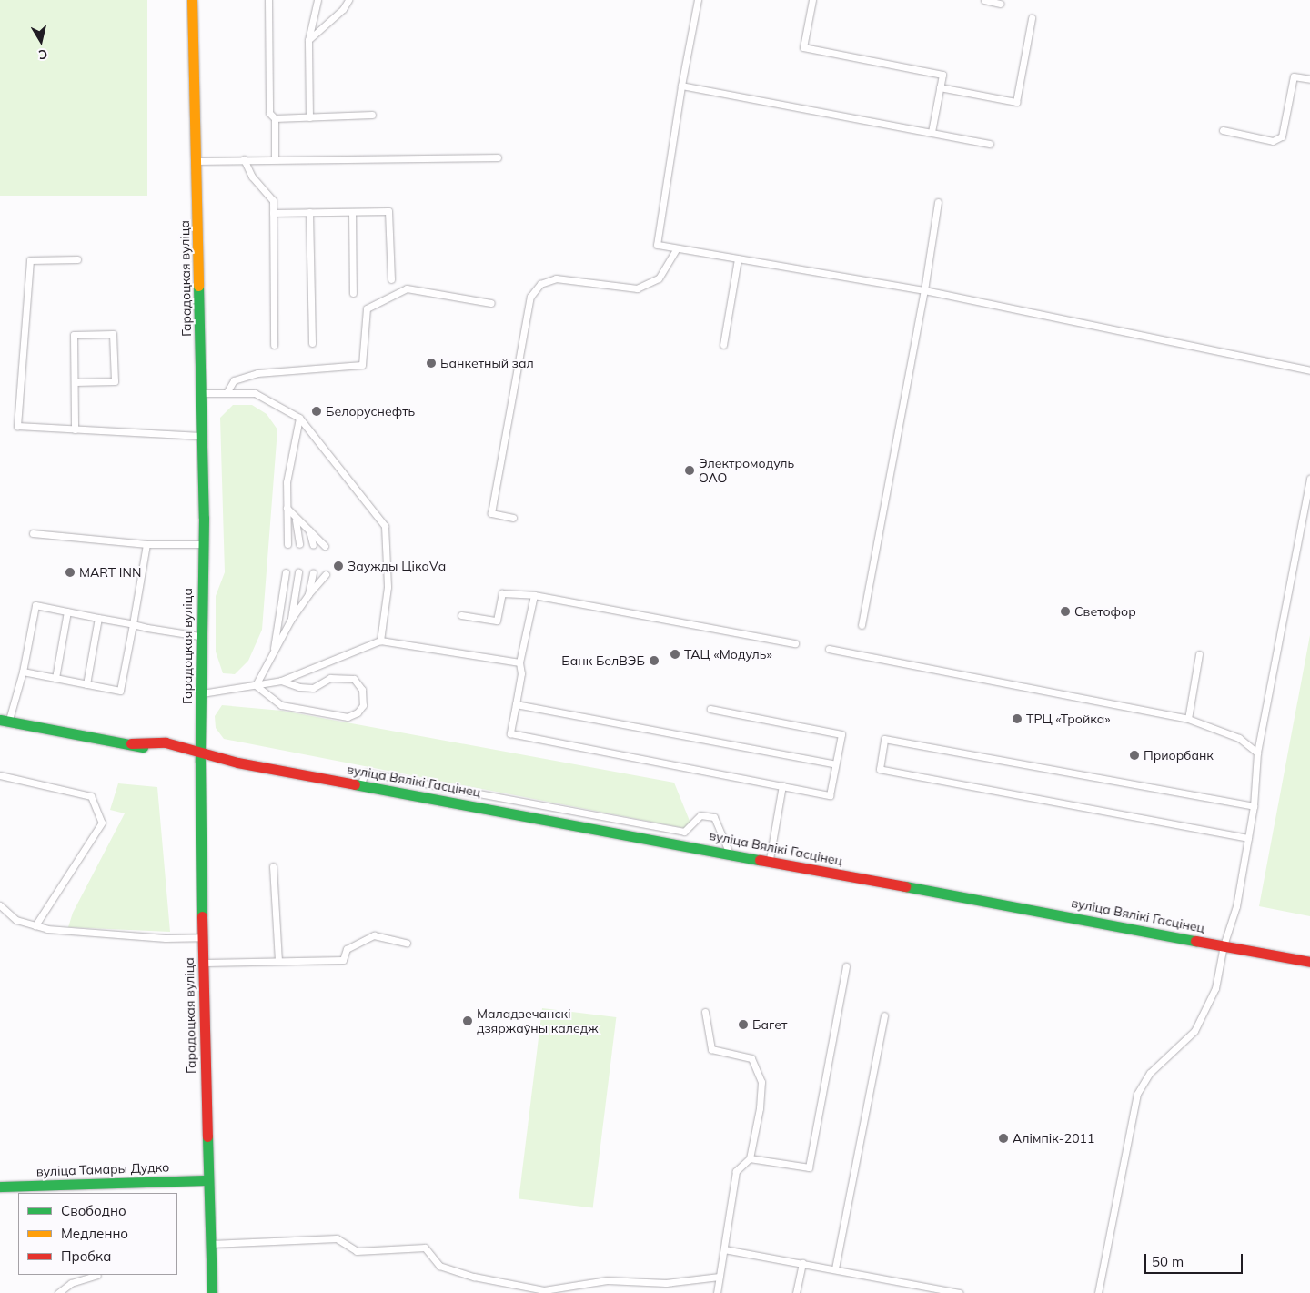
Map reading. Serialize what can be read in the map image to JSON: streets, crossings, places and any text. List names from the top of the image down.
{
  "streets": {
    "street": ["Гарадоцкая вуліца", "вуліца Вялікі Гасцінец", "вуліца Тамары Дудко"]
  },
  "crossings": [
    ["Гарадоцкая вуліца", "вуліца Вялікі Гасцінец"],
    ["Гарадоцкая вуліца", "вуліца Тамары Дудко"]
  ],
  "places": [
    "Банкетный зал",
    "Белоруснефть",
    "Электромодуль ОАО",
    "Заужды ЦікаVа",
    "MART INN",
    "Светофор",
    "ТАЦ «Модуль»",
    "Банк БелВЭБ",
    "ТРЦ «Тройка»",
    "Приорбанк",
    "Маладзечанскі дзяржаўны каледж",
    "Багет",
    "Алімпік-2011"
  ],
  "legend": ["Свободно", "Медленно", "Пробка"],
  "scale_bar": "50 m",
  "north": "bottom"
}
